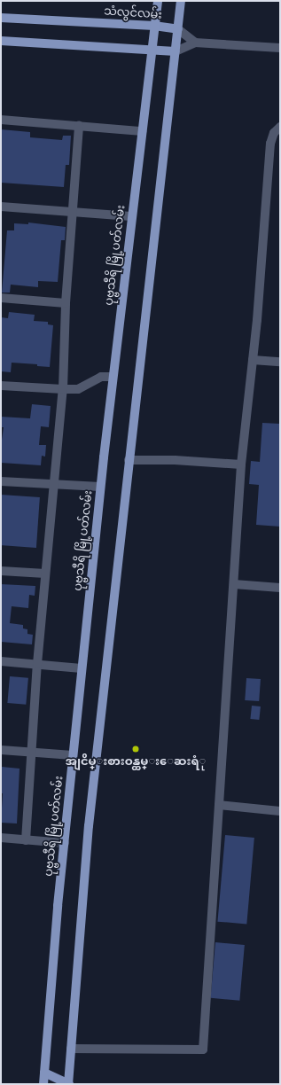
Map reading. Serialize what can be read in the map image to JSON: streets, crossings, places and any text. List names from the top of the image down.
{
  "streets": {
    "main road": ["သံလွင်လမ်း", "ပုဗ္ဗသီရိ မြို့ပတ်လမ်း"]
  },
  "crossings": [
    ["သံလွင်လမ်း", "ပုဗ္ဗသီရိ မြို့ပတ်လမ်း"]
  ],
  "places": ["အျငိမ္းစားဝန္ထမ္းေဆးရံု"]
}
